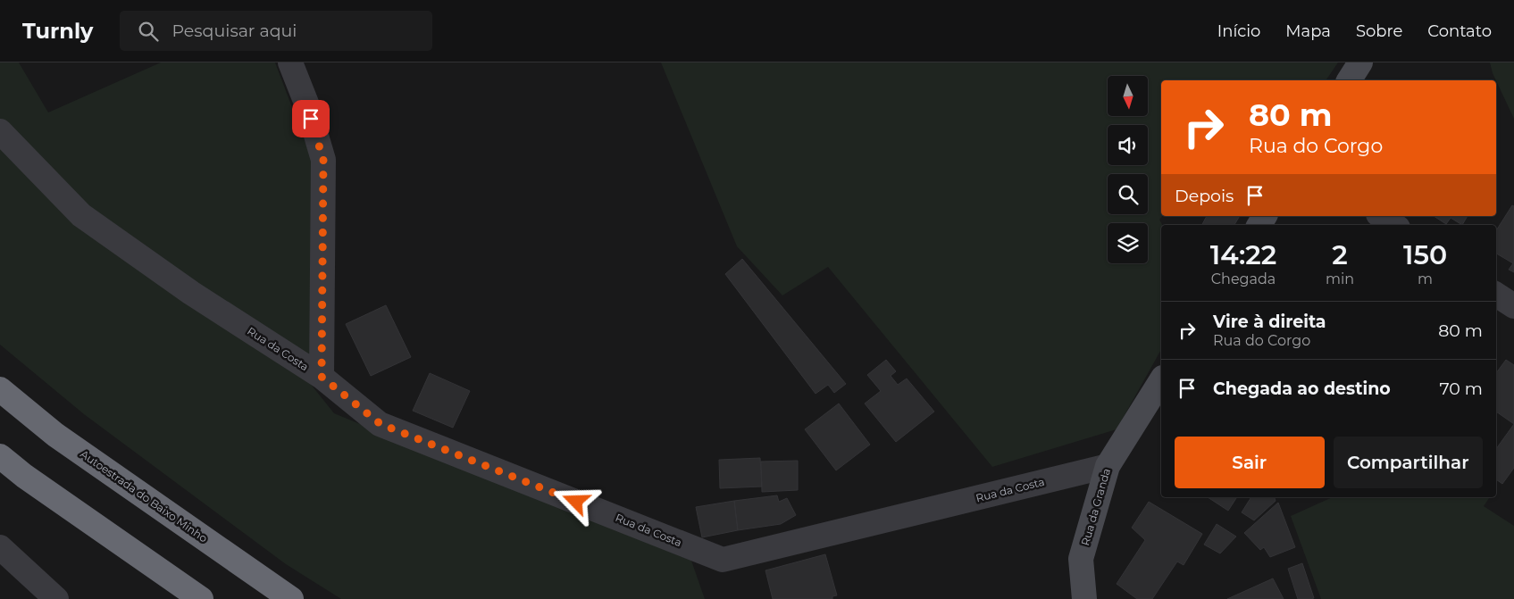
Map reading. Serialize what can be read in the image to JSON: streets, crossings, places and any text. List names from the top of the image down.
{
  "streets": {
    "highway": ["Autoestrada do Baixo Minho"],
    "street": ["Rua da Costa", "Rua da Granda"]
  },
  "crossings": [
    ["Rua da Costa", "Rua da Granda"]
  ],
  "north": "bottom",
  "page": {
    "header": "Turnly",
    "search": "Pesquisar aqui",
    "nav": [
      "Início",
      "Mapa",
      "Sobre",
      "Contato"
    ],
    "turn": ["80 m", "Rua do Corgo"],
    "then": "Depois",
    "eta": [
      "14:22",
      "Chegada",
      "2",
      "min",
      "150",
      "m"
    ],
    "list": [
      {
        "name": "Vire à direita",
        "note": "Rua do Corgo",
        "value": "80 m"
      },
      {
        "name": "Chegada ao destino",
        "value": "70 m"
      }
    ],
    "buttons": ["Sair", "Compartilhar"]
  }
}
